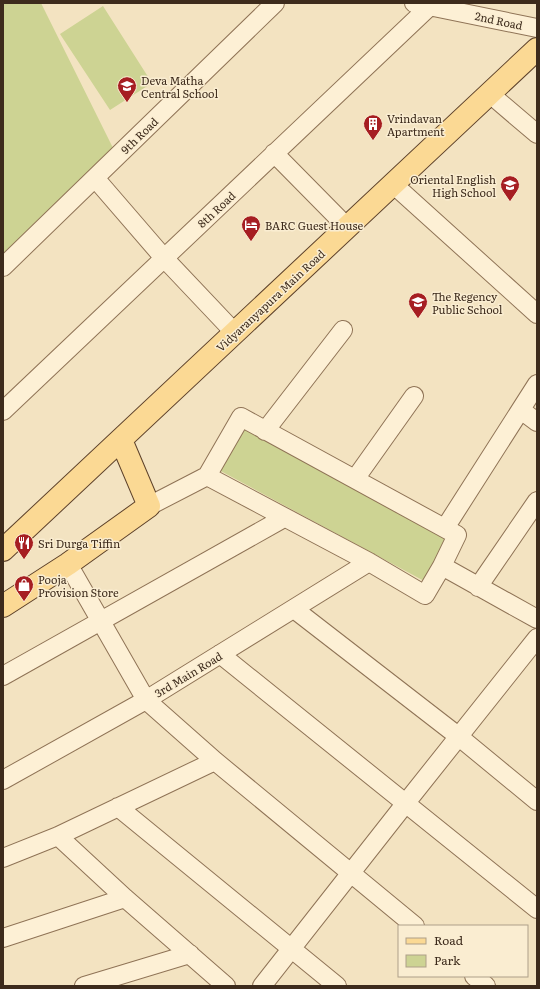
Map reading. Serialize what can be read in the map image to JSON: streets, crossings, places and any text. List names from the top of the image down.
{
  "streets": {
    "main road": ["Vidyaranyapura Main Road"],
    "street": [
      "2nd Road",
      "9th Road",
      "8th Road",
      "3rd Main Road"
    ]
  },
  "crossings": [
    ["2nd Road", "8th Road"]
  ],
  "places": {
    "school or university": ["Deva Matha Central School", "Oriental English High School", "The Regency Public School"],
    "building": ["Vrindavan Apartment"],
    "hotel": ["BARC Guest House"],
    "restaurant": ["Sri Durga Tiffin"],
    "shop": ["Pooja Provision Store"]
  },
  "legend": ["Road", "Park"]
}
